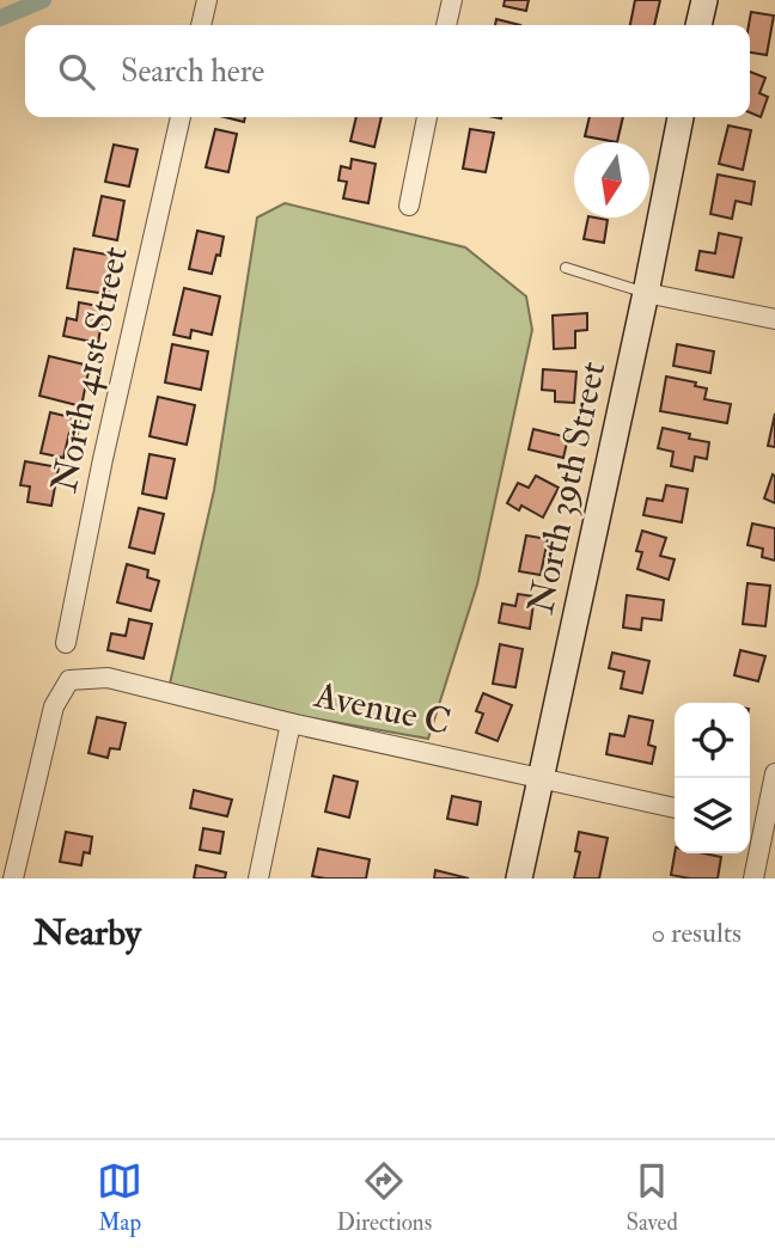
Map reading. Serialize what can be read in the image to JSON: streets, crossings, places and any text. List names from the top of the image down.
{
  "streets": {
    "street": ["North 41st Street", "North 39th Street", "Avenue C"]
  },
  "crossings": [
    ["North 39th Street", "Avenue C"]
  ],
  "north": "bottom",
  "page": {
    "search": "Search here",
    "heading": ["Nearby", "0 results"],
    "nav": ["Map", "Directions", "Saved"]
  }
}
